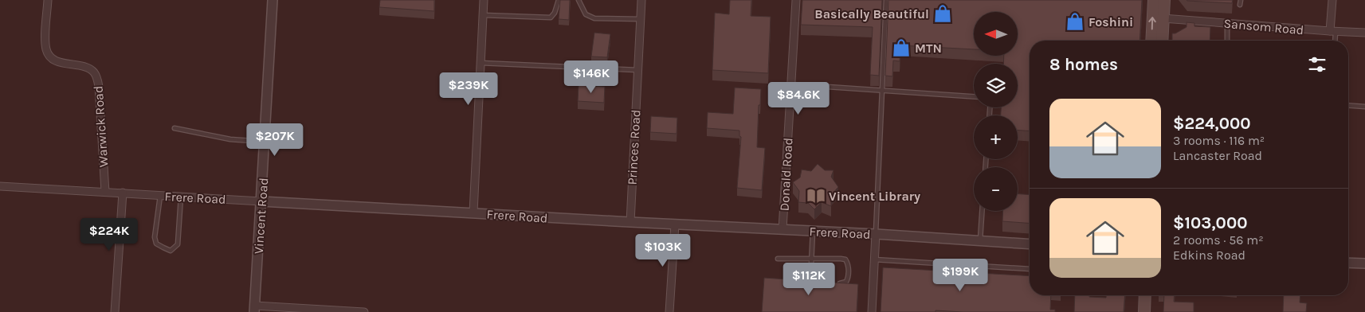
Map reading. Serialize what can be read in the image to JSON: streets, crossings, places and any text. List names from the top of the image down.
{
  "streets": {
    "street": [
      "Sansom Road",
      "Warwick Road",
      "Princes Road",
      "Donald Road",
      "Frere Road",
      "Vincent Road"
    ]
  },
  "crossings": [
    ["Warwick Road", "Frere Road"],
    ["Princes Road", "Frere Road"],
    ["Donald Road", "Frere Road"],
    ["Frere Road", "Vincent Road"]
  ],
  "places": {
    "shop": ["Basically Beautiful", "Foshini", "MTN"],
    "library": ["Vincent Library"]
  },
  "north": "left",
  "page": {
    "map_buttons": ["+", "−"],
    "heading": "8 homes",
    "price": [
      "$146K",
      "$239K",
      "$84.6K",
      "$207K",
      "$224K",
      "$103K",
      "$199K",
      "$112K"
    ],
    "list": [
      {
        "name": "$224,000",
        "note": "3 rooms · 116 m² · Lancaster Road"
      },
      {
        "name": "$103,000",
        "note": "2 rooms · 56 m² · Edkins Road"
      }
    ]
  }
}
